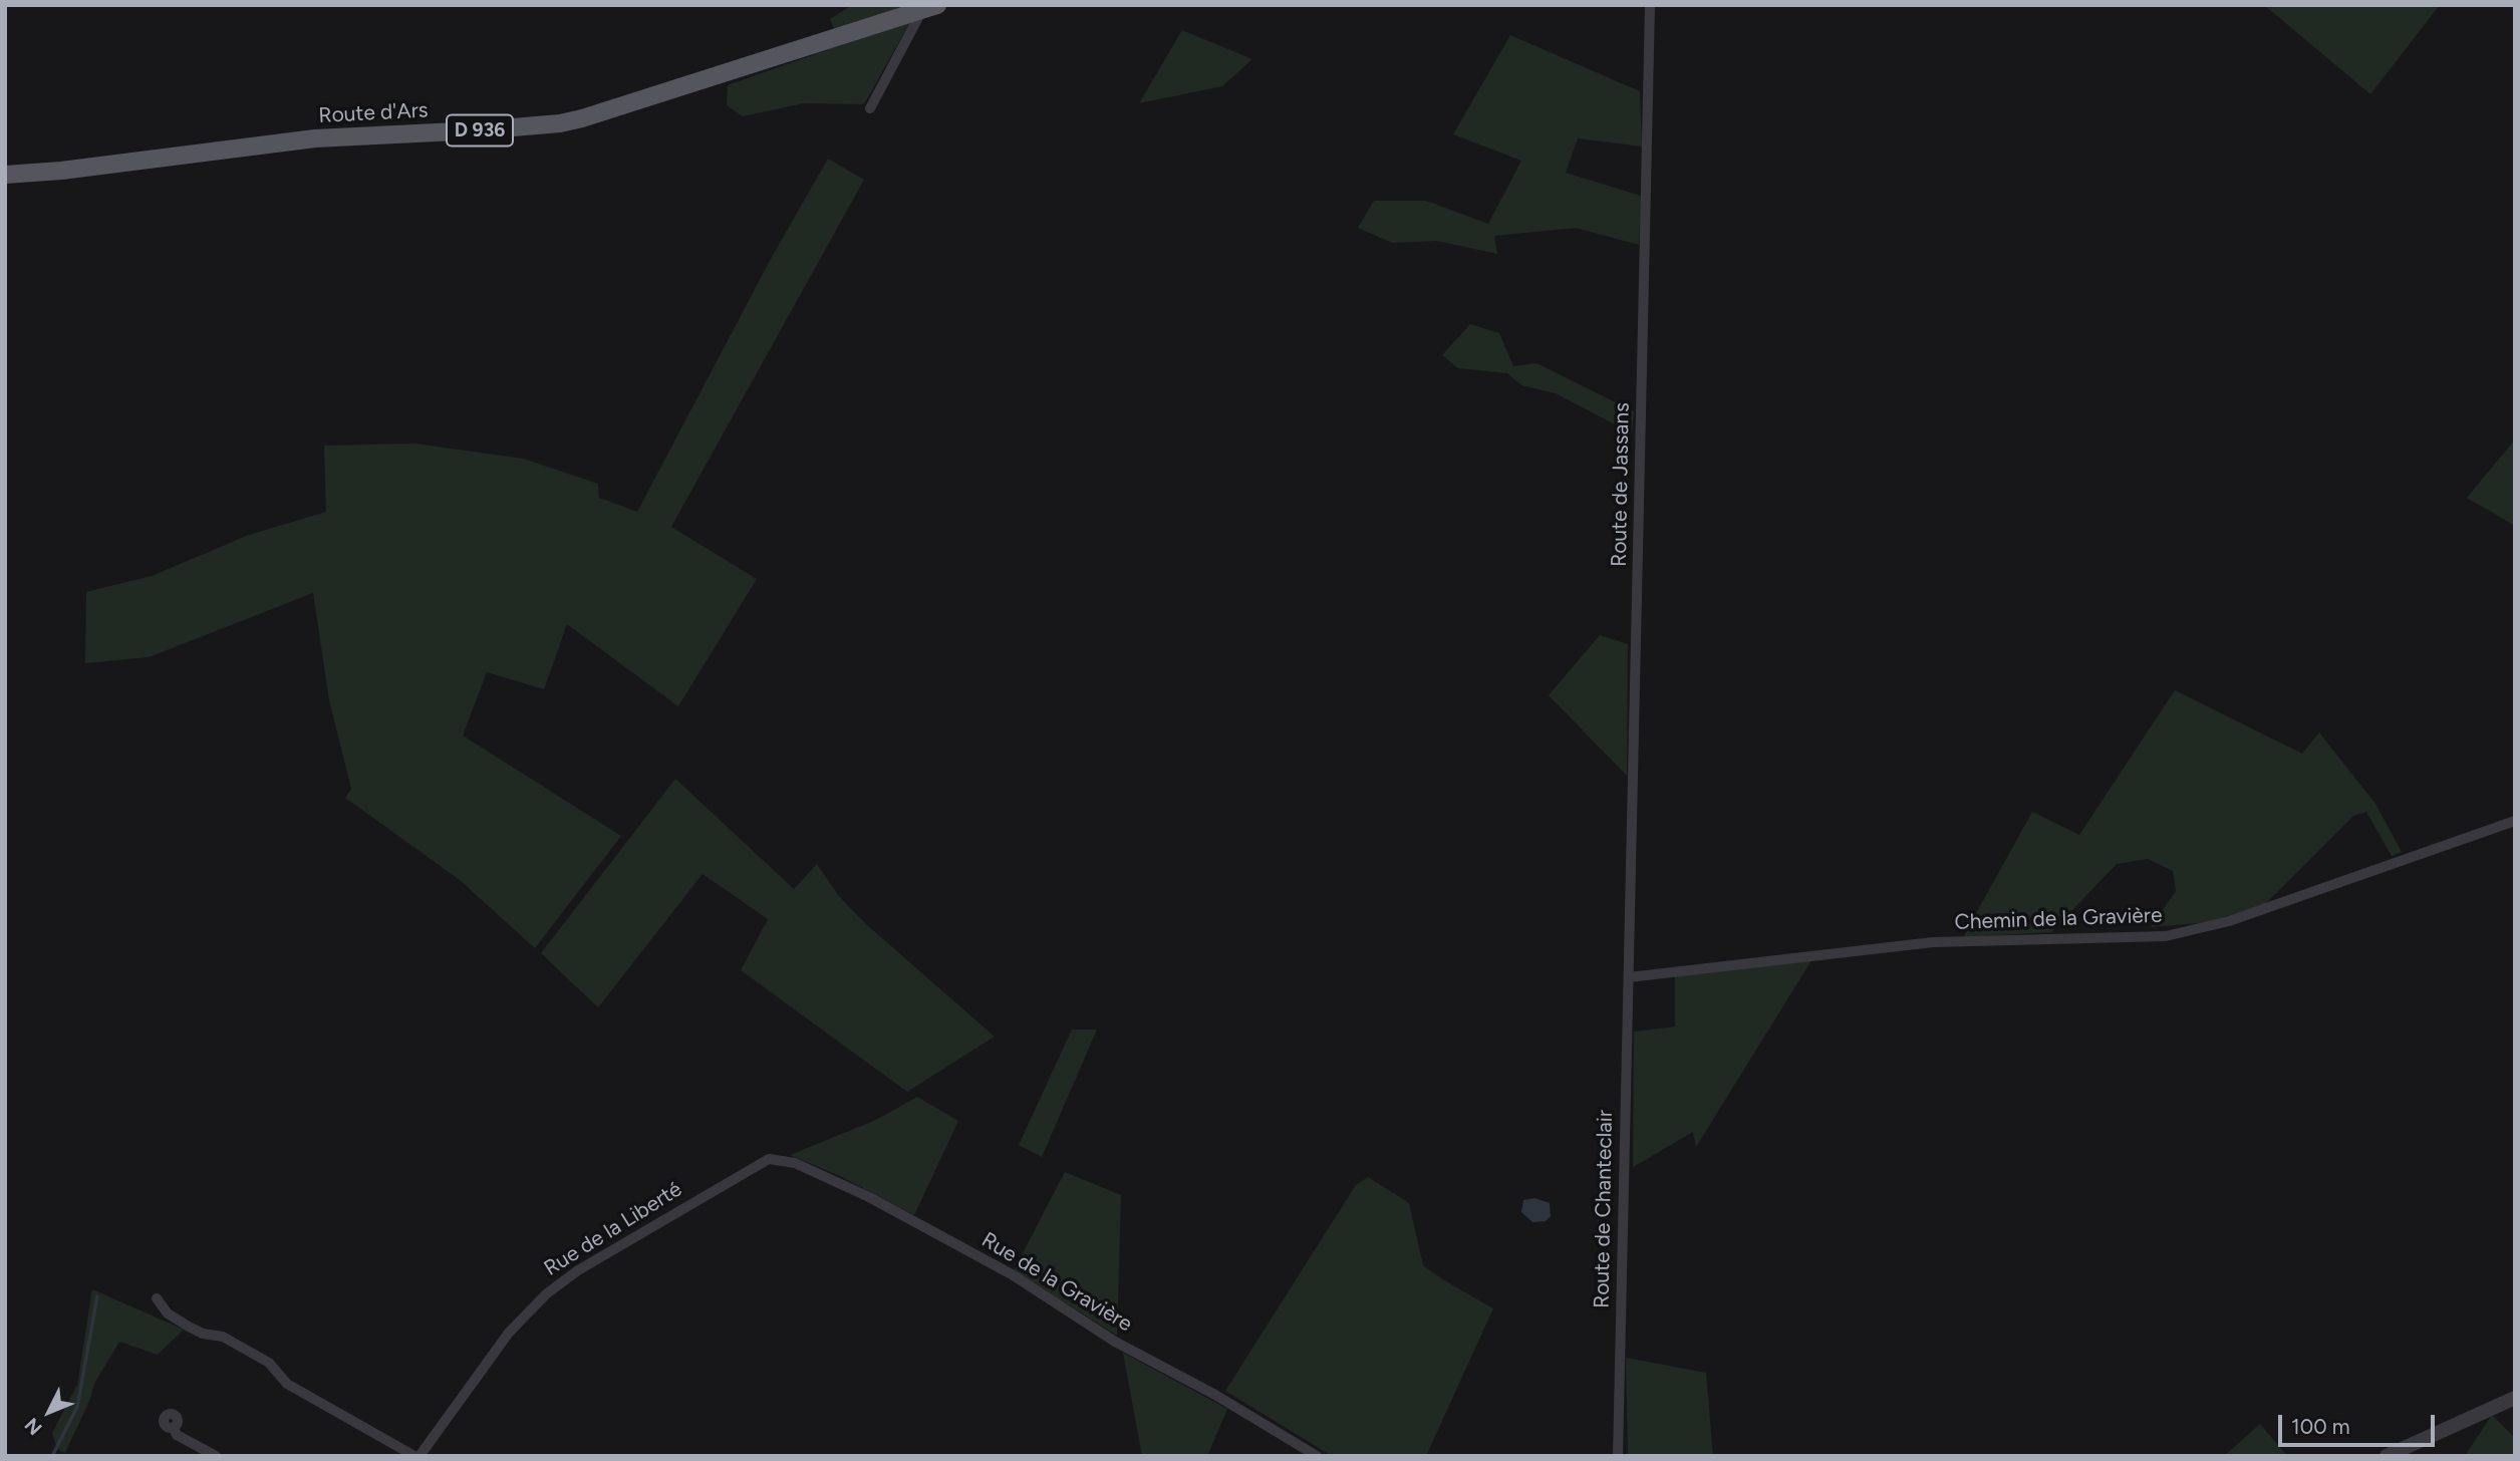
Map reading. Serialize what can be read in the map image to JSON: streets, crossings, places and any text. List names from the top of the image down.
{
  "streets": {
    "main road": ["Route d'Ars", "D 936"],
    "street": [
      "Route de Jassans",
      "Chemin de la Gravière",
      "Route de Chanteclair",
      "Rue de la Liberté",
      "Rue de la Gravière"
    ]
  },
  "crossings": [
    ["Route de Jassans", "Route de Chanteclair"],
    ["Chemin de la Gravière", "Route de Chanteclair"],
    ["Rue de la Liberté", "Rue de la Gravière"]
  ],
  "scale_bar": "100 m",
  "north": "bottom left"
}
